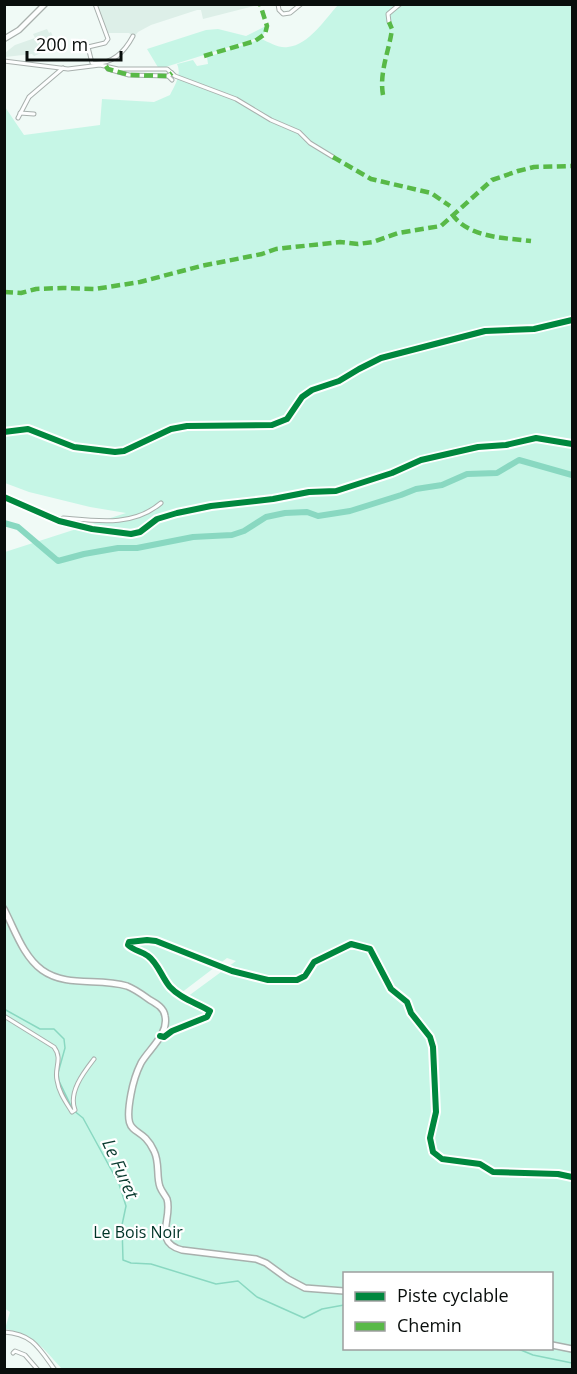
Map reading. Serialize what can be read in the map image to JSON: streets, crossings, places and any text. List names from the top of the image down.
{
  "water": ["Le Furet"],
  "parks": ["Le Bois Noir"],
  "legend": ["Piste cyclable", "Chemin"],
  "scale_bar": "200 m"
}
